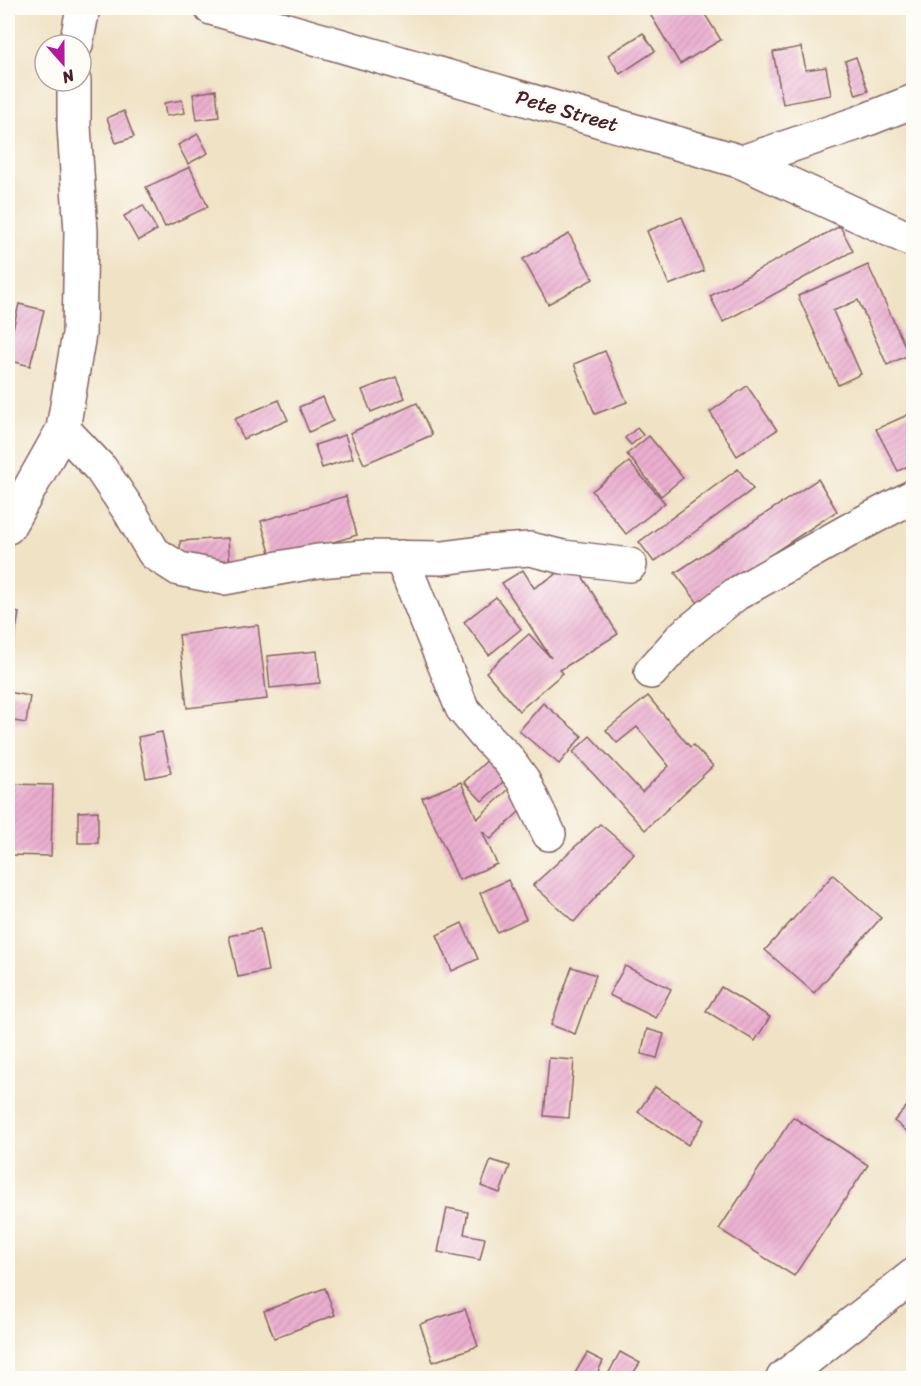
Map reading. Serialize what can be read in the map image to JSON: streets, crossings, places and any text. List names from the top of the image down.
{
  "streets": {
    "street": ["Pete Street"]
  },
  "north": "bottom"
}
